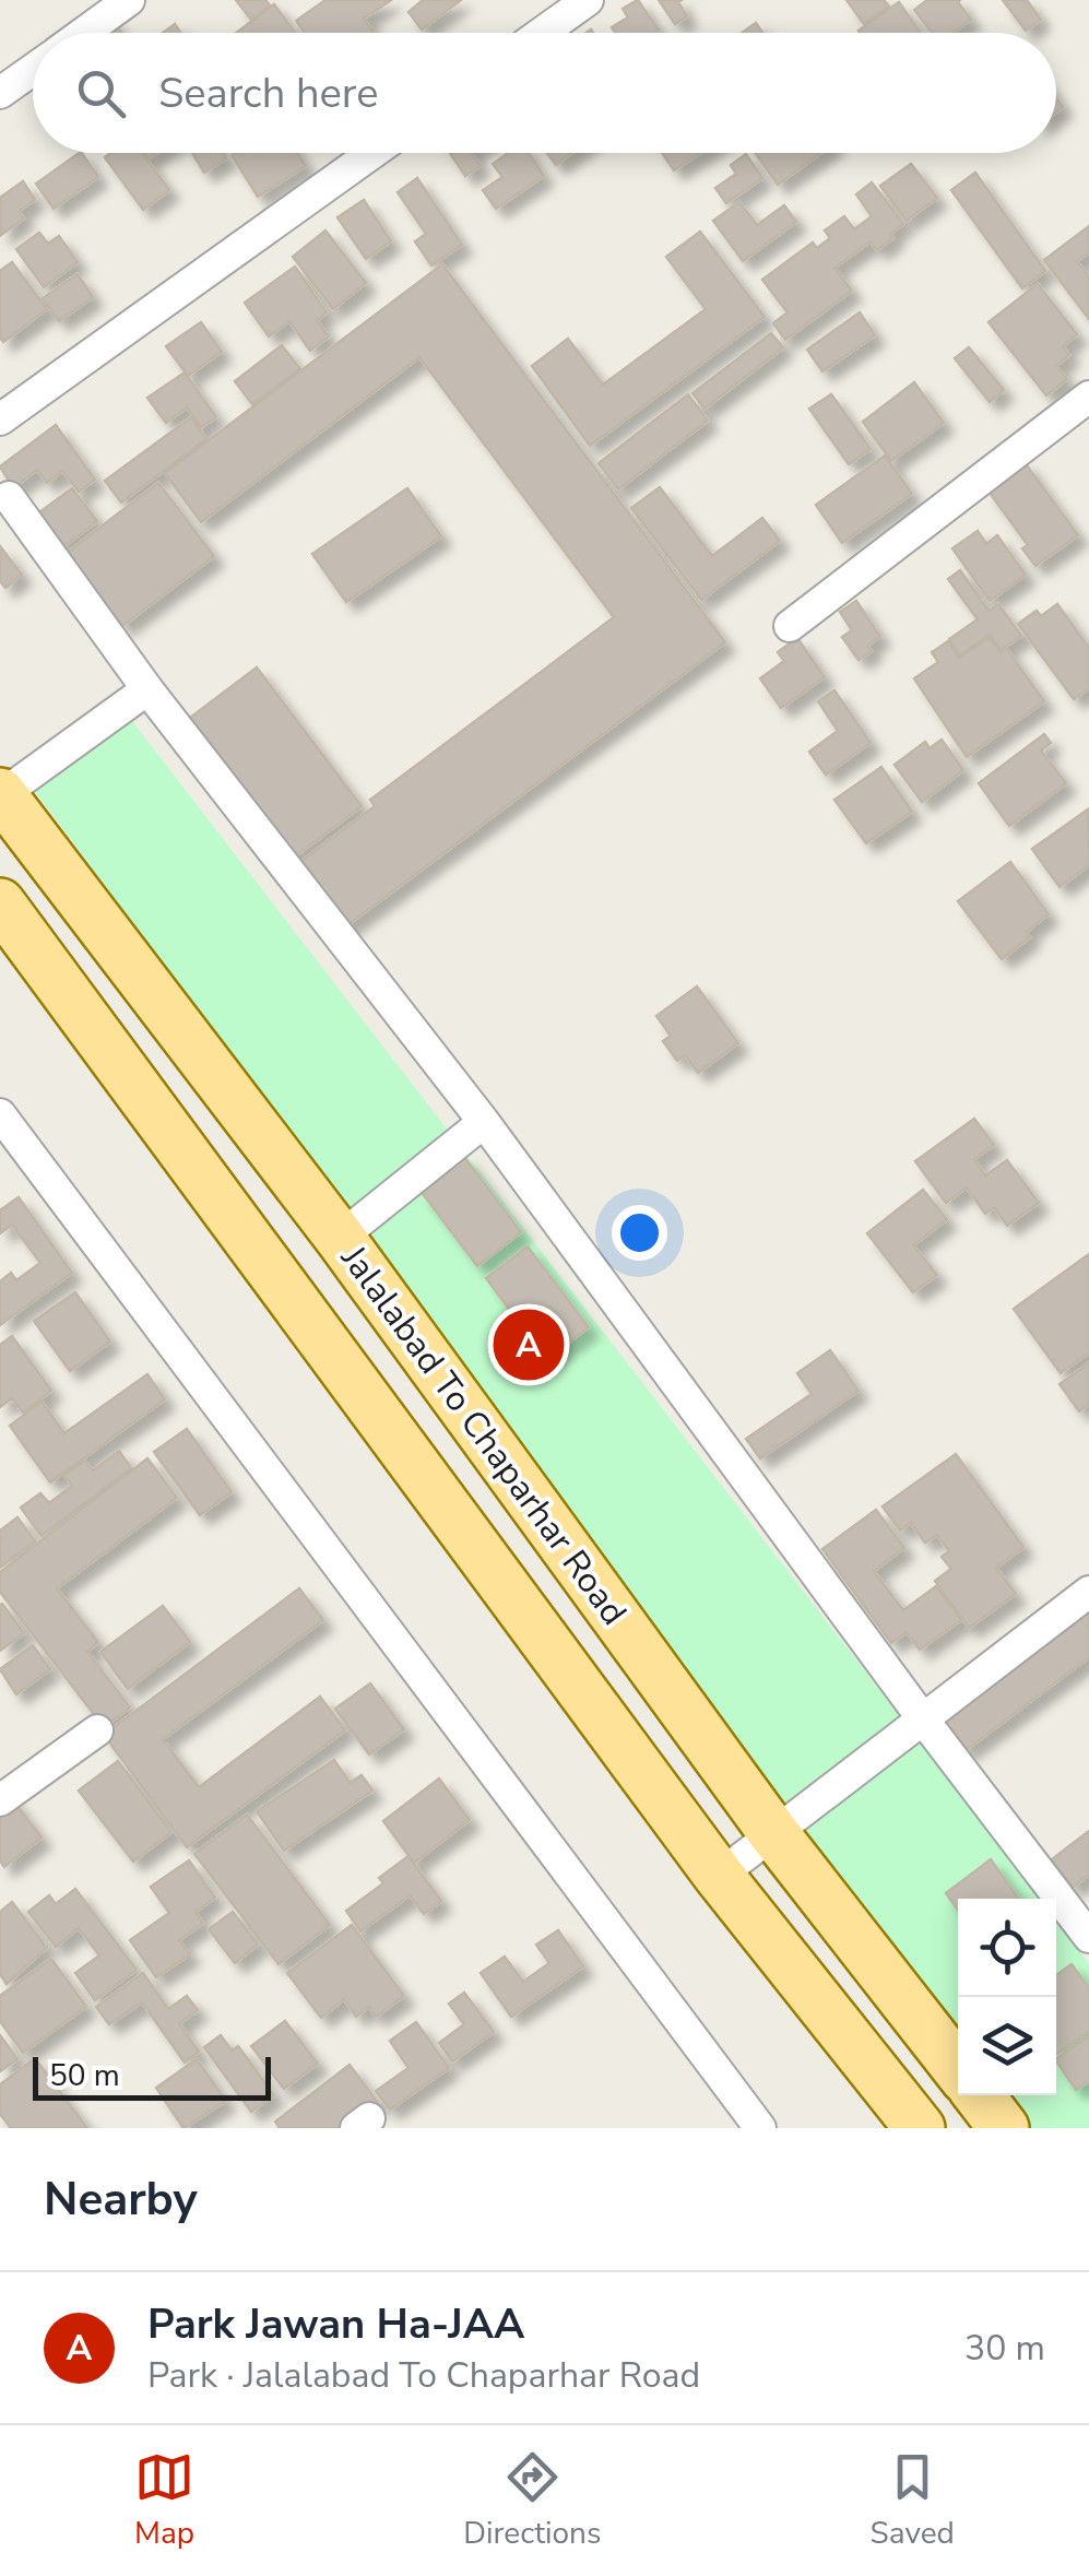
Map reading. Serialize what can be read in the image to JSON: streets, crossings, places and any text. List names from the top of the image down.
{
  "streets": {
    "main road": ["Jalalabad To Chaparhar Road"]
  },
  "scale_bar": "50 m",
  "page": {
    "search": "Search here",
    "pins": "A",
    "scale": "50 m",
    "heading": "Nearby",
    "list": [
      {
        "mark": "A",
        "name": "Park Jawan Ha-JAA",
        "note": "Park · Jalalabad To Chaparhar Road",
        "value": "30 m"
      }
    ],
    "nav": ["Map", "Directions", "Saved"]
  }
}
